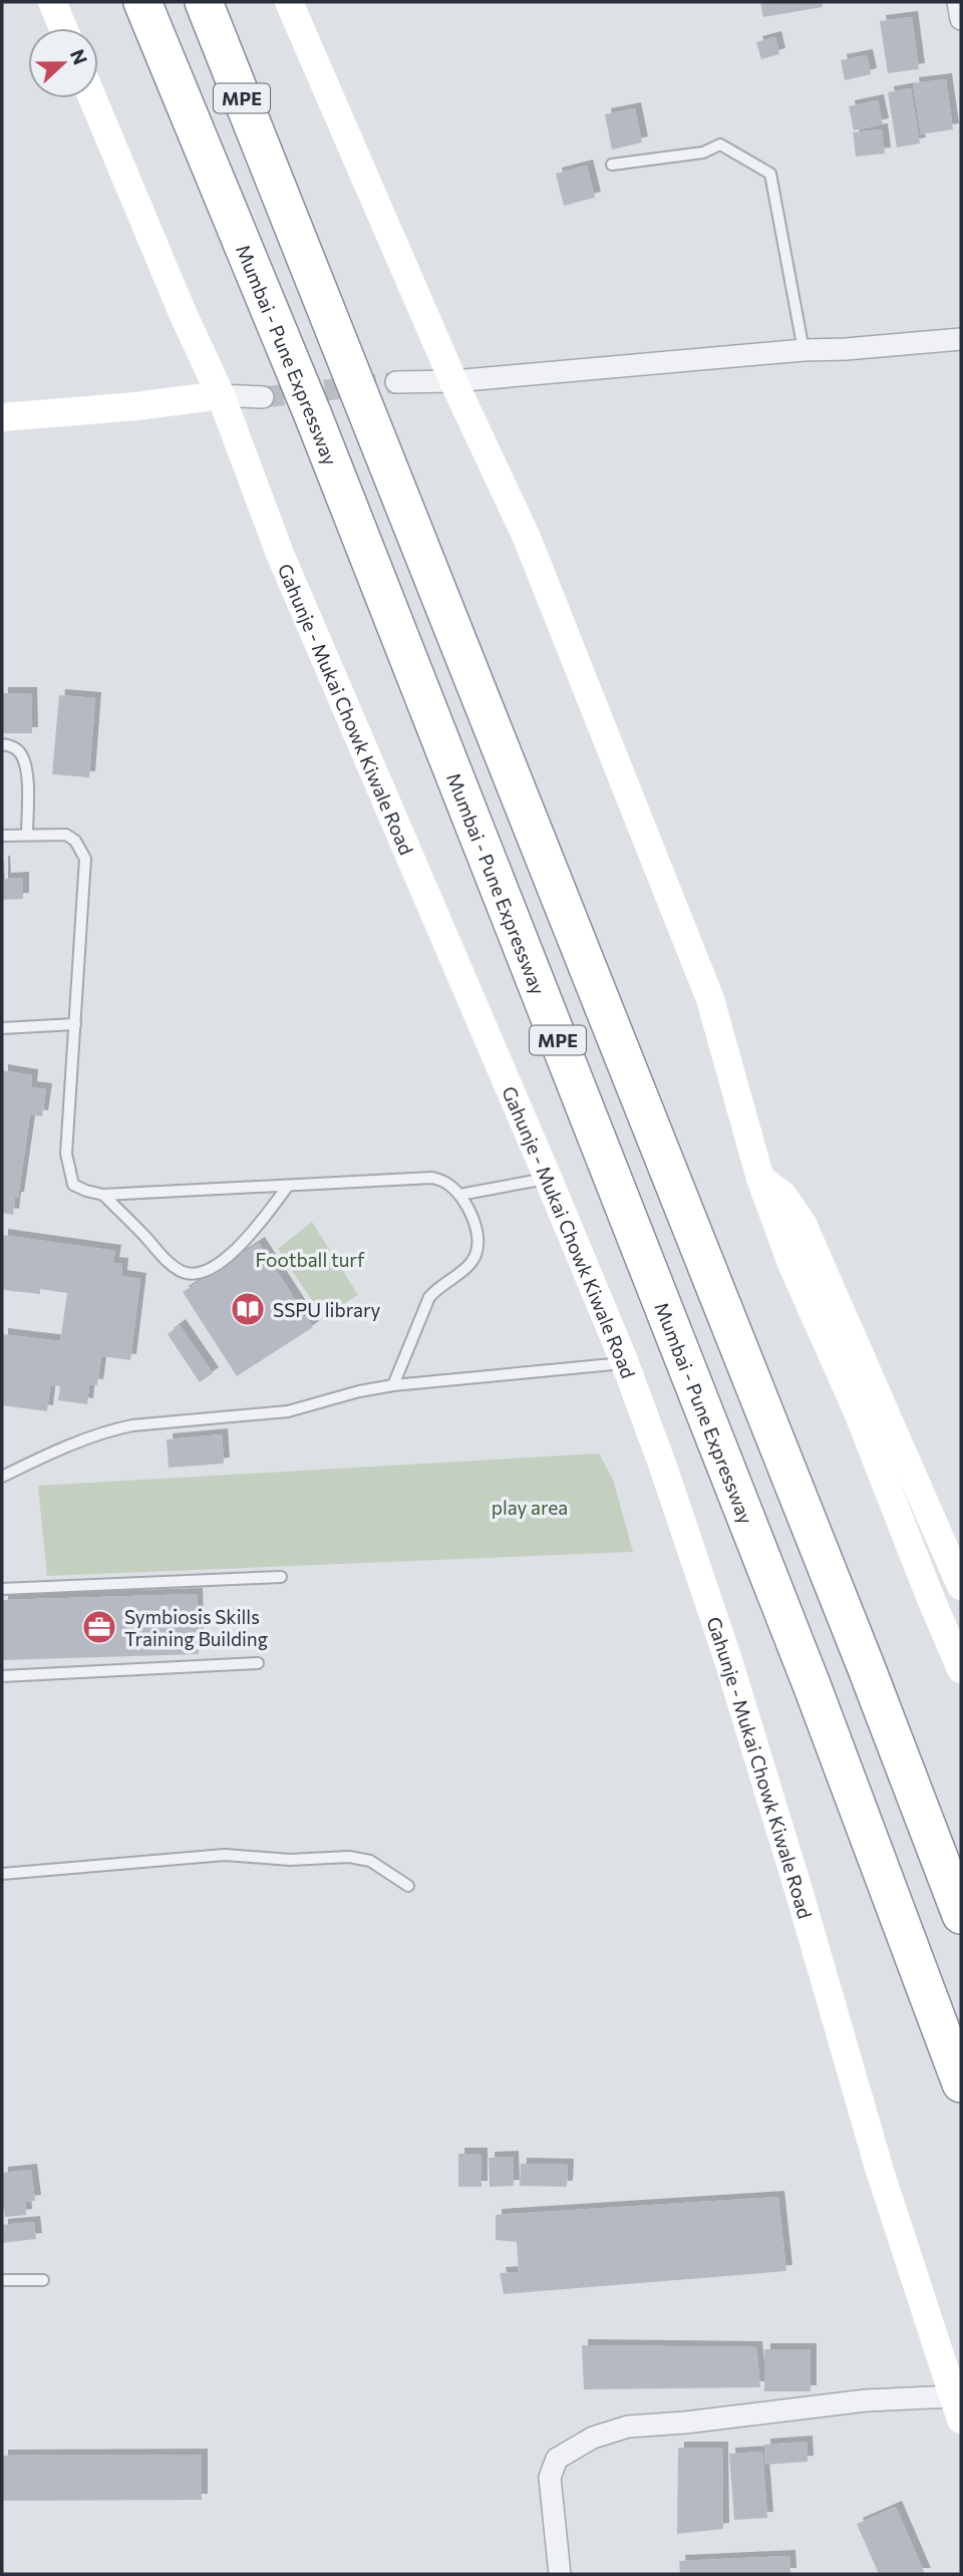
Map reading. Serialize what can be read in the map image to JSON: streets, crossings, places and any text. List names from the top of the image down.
{
  "streets": {
    "highway": ["MPE", "Mumbai - Pune Expressway"],
    "street": ["Gahunje - Mukai Chowk Kiwale Road"]
  },
  "parks": ["Football turf", "play area"],
  "places": {
    "library": ["SSPU library"],
    "office": ["Symbiosis Skills Training Building"]
  },
  "north": "right"
}
